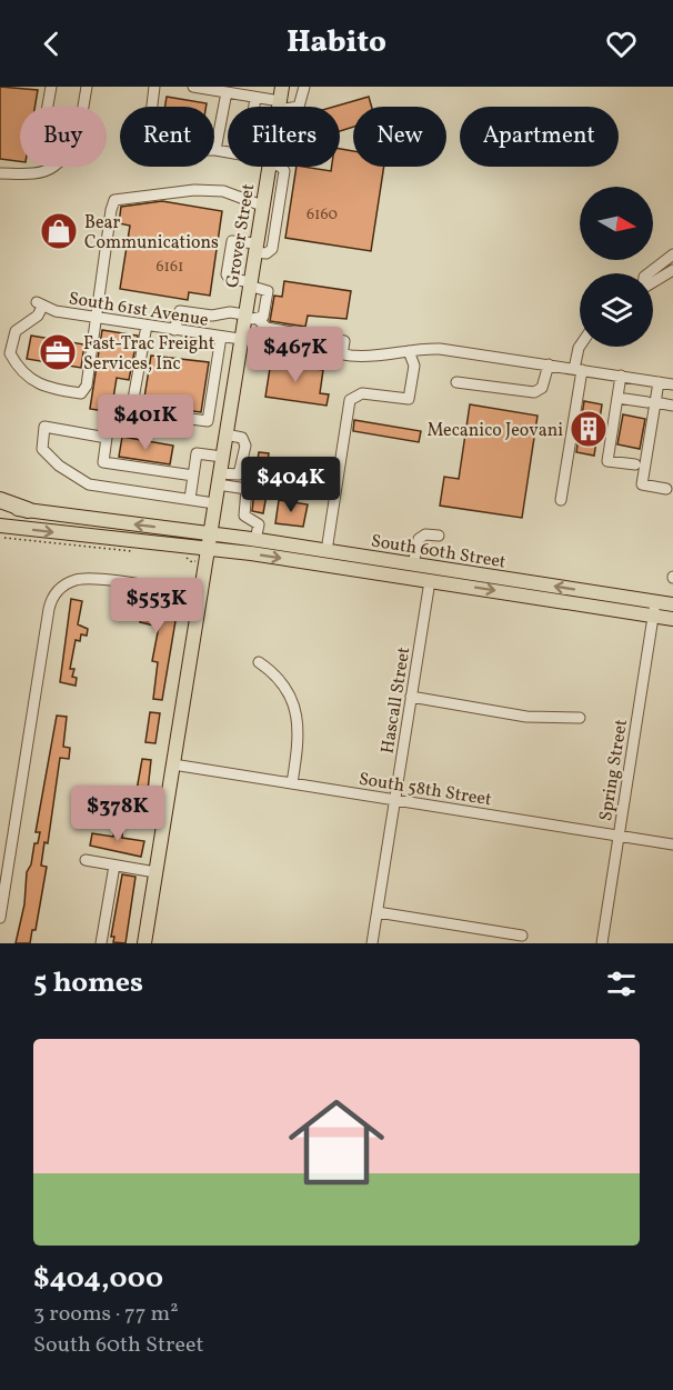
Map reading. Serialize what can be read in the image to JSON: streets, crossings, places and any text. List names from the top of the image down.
{
  "streets": {
    "main road": ["Grover Street", "South 60th Street"],
    "street": [
      "South 61st Avenue",
      "Hascall Street",
      "Spring Street",
      "South 58th Street"
    ]
  },
  "crossings": [
    ["Grover Street", "South 61st Avenue"],
    ["Grover Street", "South 60th Street"],
    ["Grover Street", "South 58th Street"],
    ["South 60th Street", "Hascall Street"],
    ["South 60th Street", "Spring Street"],
    ["Hascall Street", "South 58th Street"],
    ["Spring Street", "South 58th Street"]
  ],
  "places": {
    "shop": ["Bear Communications"],
    "office": ["Fast-Trac Freight Services, Inc"],
    "building": ["Mecanico Jeovani"]
  },
  "house_numbers": ["6160", "6161"],
  "north": "right",
  "page": {
    "header": "Habito",
    "chip": [
      "Buy",
      "Rent",
      "Filters",
      "New",
      "Apartment"
    ],
    "price": [
      "$467K",
      "$401K",
      "$404K",
      "$553K",
      "$378K"
    ],
    "heading": "5 homes",
    "list": [
      {
        "name": "$404,000",
        "note": "3 rooms · 77 m² · South 60th Street"
      }
    ]
  }
}
